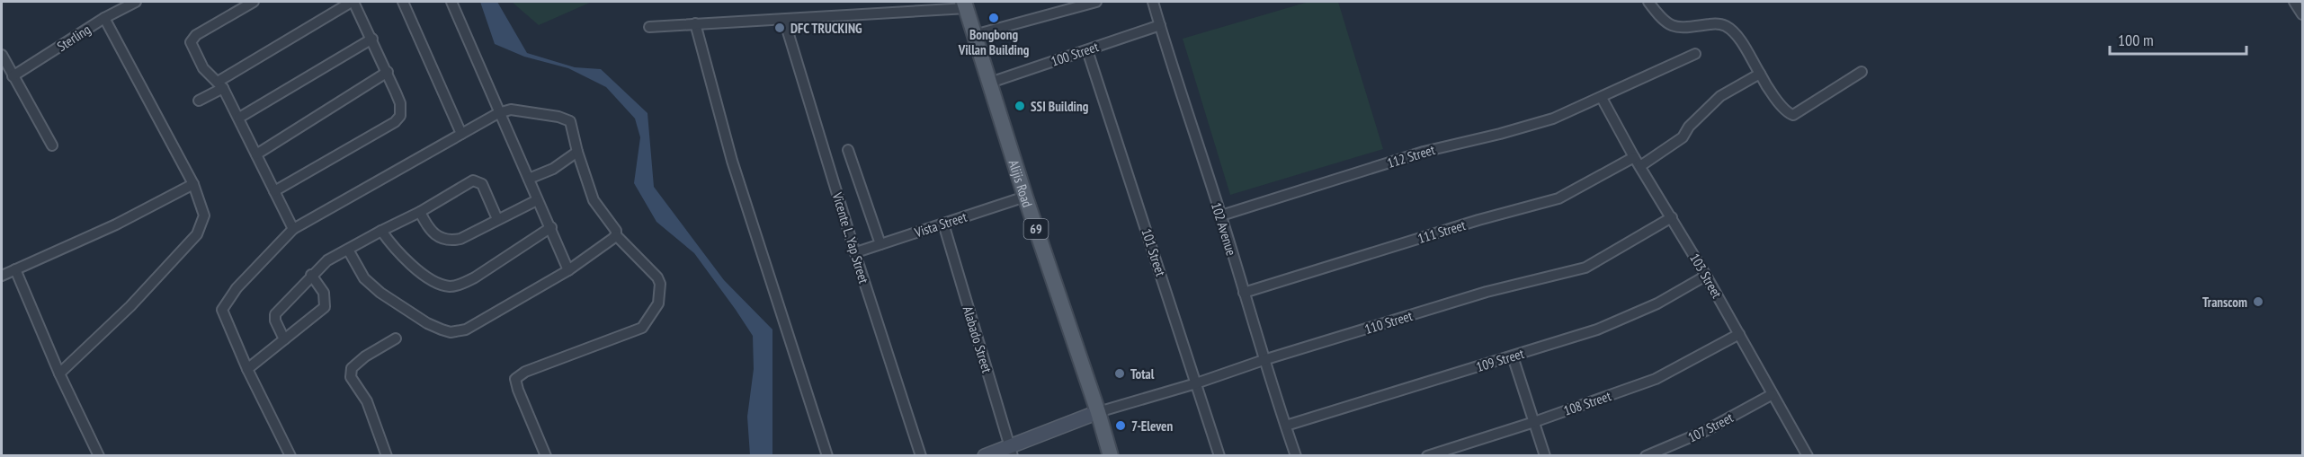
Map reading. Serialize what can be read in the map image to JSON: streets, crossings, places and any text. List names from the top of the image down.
{
  "streets": {
    "main road": ["Alijis Road", "69"],
    "street": [
      "Sterling",
      "100 Street",
      "112 Street",
      "Vista Street",
      "102 Avenue",
      "111 Street",
      "Vicente L. Yap Street",
      "101 Street",
      "103 Street",
      "110 Street",
      "Alabado Street",
      "109 Street",
      "108 Street",
      "107 Street"
    ]
  },
  "crossings": [
    ["100 Street", "Alijis Road"],
    ["100 Street", "102 Avenue"],
    ["100 Street", "101 Street"],
    ["112 Street", "102 Avenue"],
    ["112 Street", "103 Street"],
    ["Alijis Road", "Vista Street"],
    ["Alijis Road", "110 Street"],
    ["Vista Street", "Vicente L. Yap Street"],
    ["Vista Street", "Alabado Street"],
    ["102 Avenue", "111 Street"],
    ["102 Avenue", "110 Street"],
    ["102 Avenue", "109 Street"],
    ["111 Street", "103 Street"],
    ["101 Street", "110 Street"],
    ["103 Street", "110 Street"],
    ["103 Street", "109 Street"],
    ["103 Street", "108 Street"],
    ["103 Street", "107 Street"]
  ],
  "places": [
    "Bongbong Villan Building",
    "DFC TRUCKING",
    "SSI Building",
    "Transcom",
    "Total",
    "7-Eleven"
  ],
  "scale_bar": "100 m"
}
